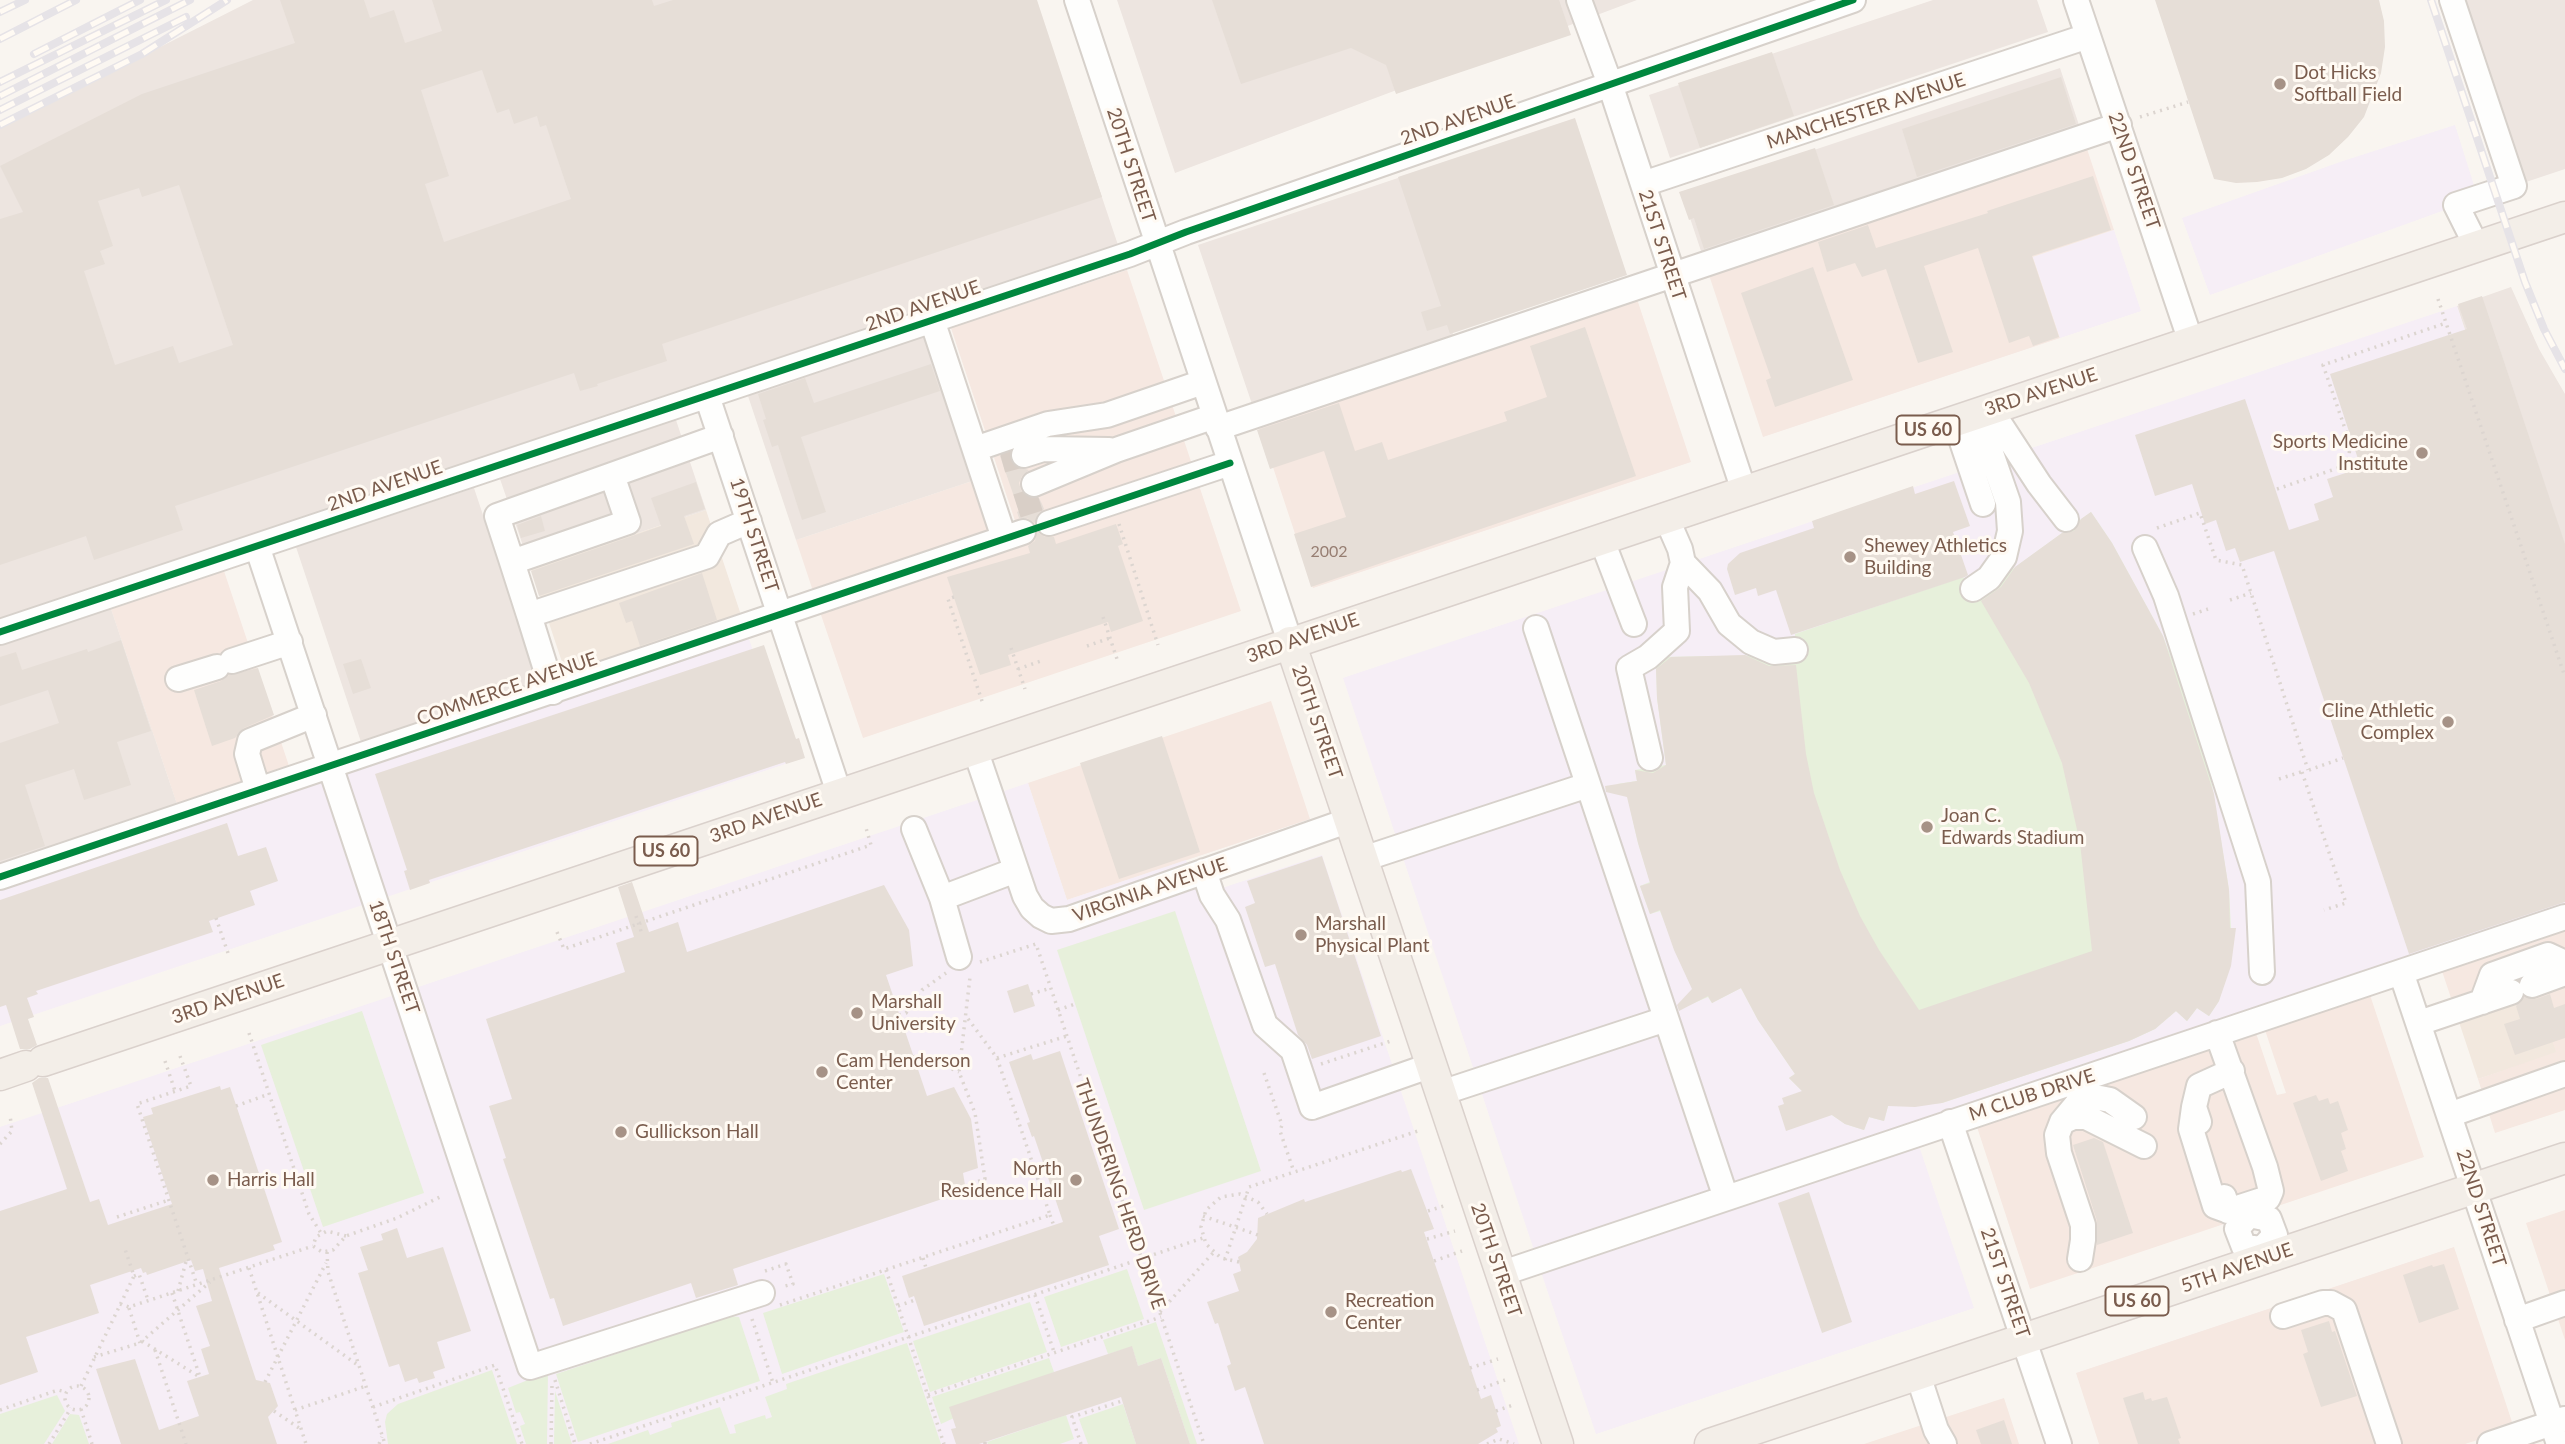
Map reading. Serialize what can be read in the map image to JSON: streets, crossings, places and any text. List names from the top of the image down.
{
  "streets": {
    "main road": [
      "20TH STREET",
      "3RD AVENUE",
      "US 60",
      "5TH AVENUE"
    ],
    "street": [
      "MANCHESTER AVENUE",
      "2ND AVENUE",
      "22ND STREET",
      "21ST STREET",
      "19TH STREET",
      "COMMERCE AVENUE",
      "VIRGINIA AVENUE",
      "18TH STREET",
      "M CLUB DRIVE"
    ],
    "path": ["THUNDERING HERD DRIVE"]
  },
  "crossings": [
    ["MANCHESTER AVENUE", "22ND STREET"],
    ["MANCHESTER AVENUE", "21ST STREET"],
    ["2ND AVENUE", "20TH STREET"],
    ["2ND AVENUE", "21ST STREET"],
    ["2ND AVENUE", "19TH STREET"],
    ["2ND AVENUE", "18TH STREET"],
    ["20TH STREET", "3RD AVENUE"],
    ["20TH STREET", "VIRGINIA AVENUE"],
    ["20TH STREET", "M CLUB DRIVE"],
    ["22ND STREET", "3RD AVENUE"],
    ["22ND STREET", "M CLUB DRIVE"],
    ["22ND STREET", "5TH AVENUE"],
    ["21ST STREET", "3RD AVENUE"],
    ["21ST STREET", "M CLUB DRIVE"],
    ["21ST STREET", "5TH AVENUE"],
    ["3RD AVENUE", "19TH STREET"],
    ["3RD AVENUE", "VIRGINIA AVENUE"],
    ["3RD AVENUE", "18TH STREET"],
    ["19TH STREET", "COMMERCE AVENUE"],
    ["COMMERCE AVENUE", "18TH STREET"]
  ],
  "places": [
    "Dot Hicks Softball Field",
    "Sports Medicine Institute",
    "Shewey Athletics Building",
    "Cline Athletic Complex",
    "Joan C. Edwards Stadium",
    "Marshall Physical Plant",
    "Marshall University",
    "Cam Henderson Center",
    "Gullickson Hall",
    "Harris Hall",
    "North Residence Hall",
    "Recreation Center"
  ],
  "house_numbers": ["2002"]
}
